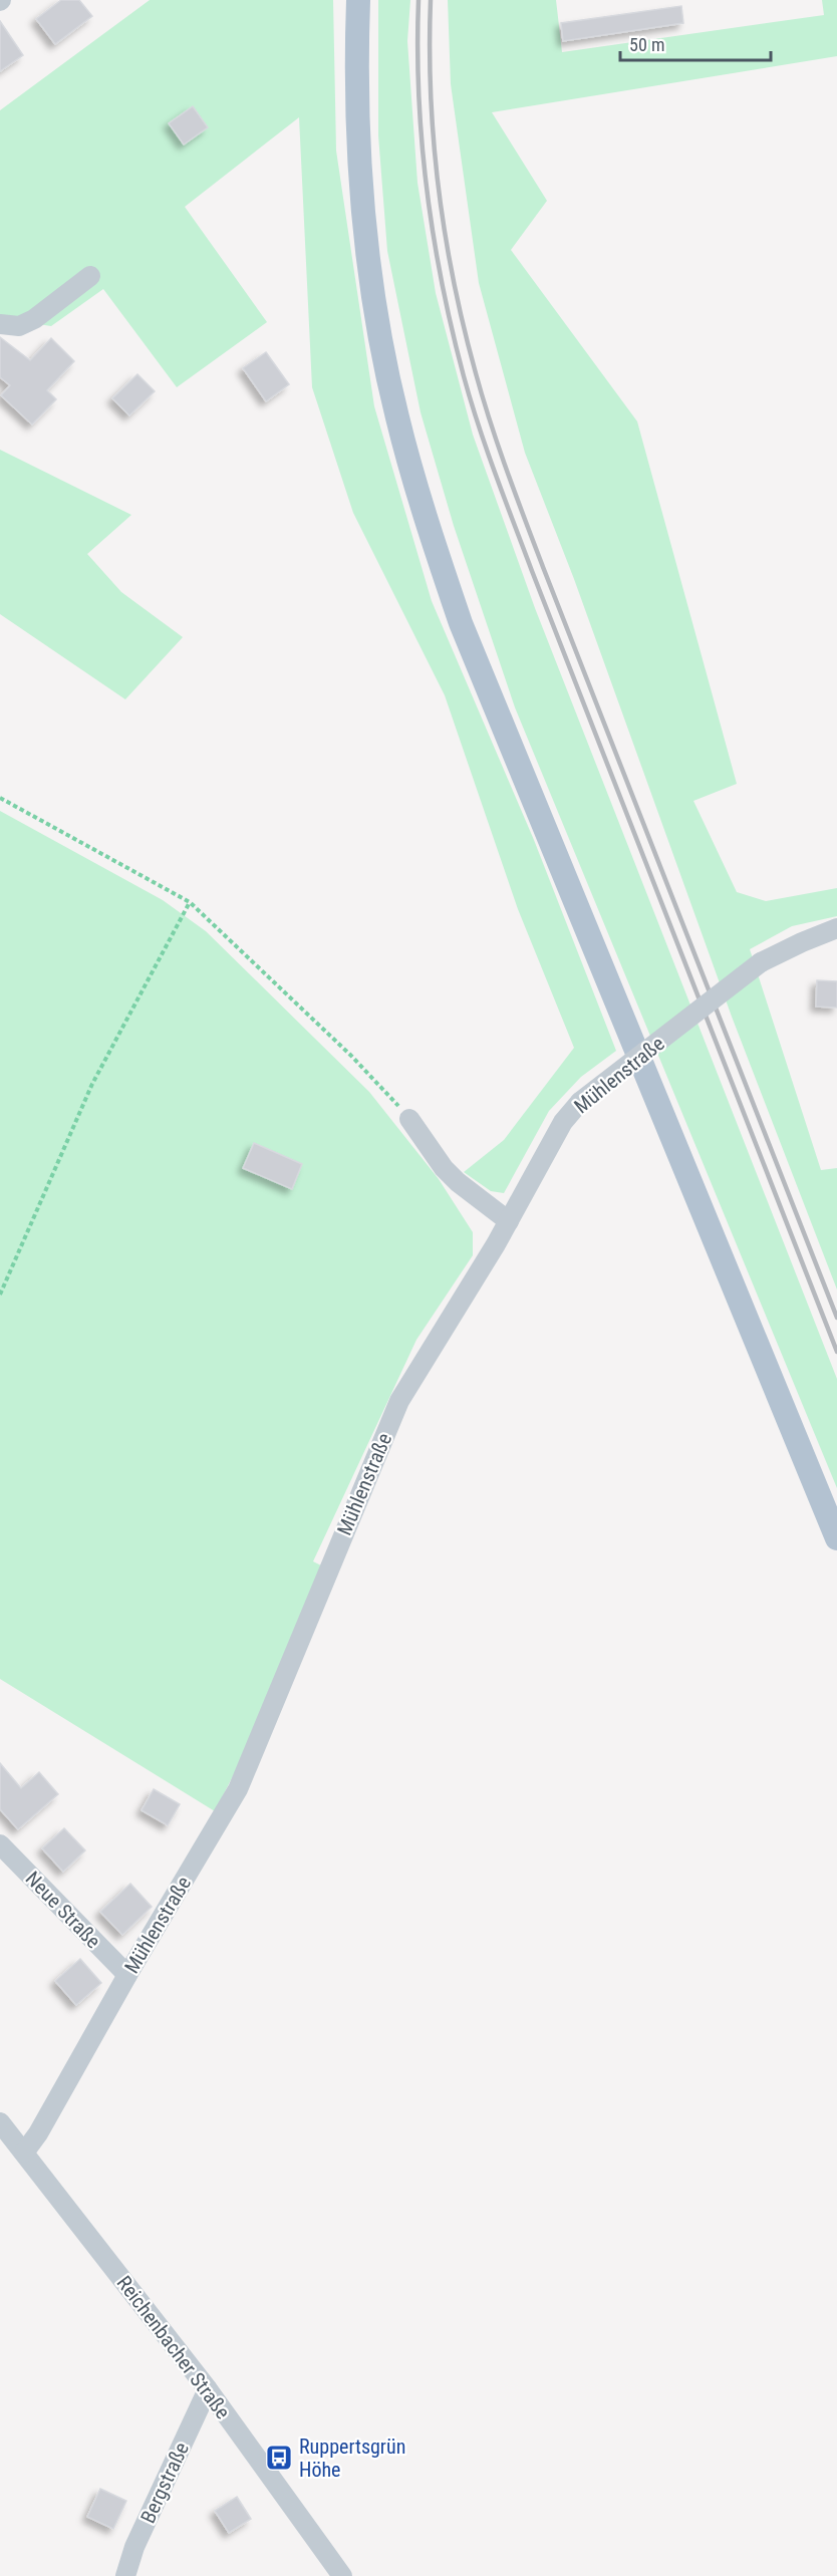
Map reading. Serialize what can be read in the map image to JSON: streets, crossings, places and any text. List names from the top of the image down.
{
  "streets": {
    "street": [
      "Mühlenstraße",
      "Neue Straße",
      "Reichenbacher Straße",
      "Bergstraße"
    ]
  },
  "crossings": [
    ["Mühlenstraße", "Neue Straße"],
    ["Mühlenstraße", "Reichenbacher Straße"],
    ["Reichenbacher Straße", "Bergstraße"]
  ],
  "places": {
    "bus stop": ["Ruppertsgrün Höhe"]
  },
  "scale_bar": "50 m"
}
